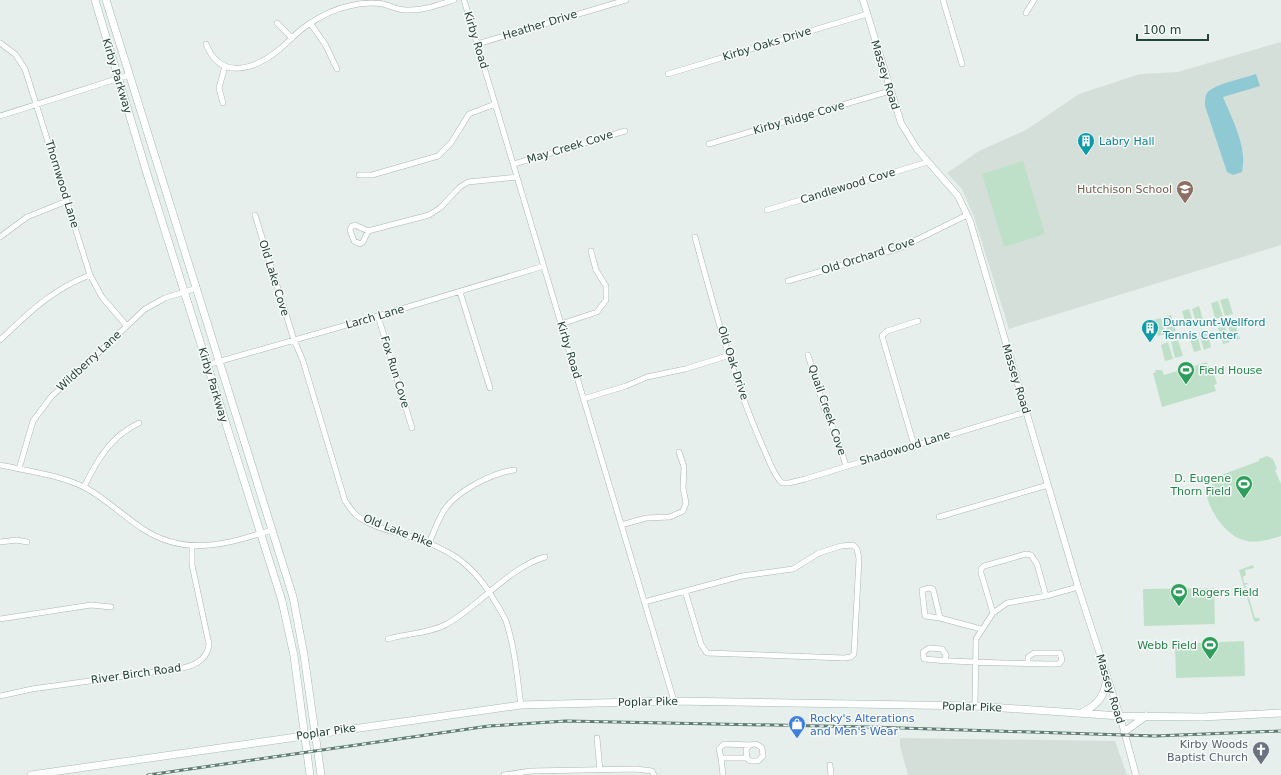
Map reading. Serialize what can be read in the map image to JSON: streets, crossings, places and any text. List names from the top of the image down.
{
  "streets": {
    "main road": ["Kirby Parkway", "Poplar Pike"],
    "street": [
      "Heather Drive",
      "Kirby Road",
      "Kirby Oaks Drive",
      "Massey Road",
      "Kirby Ridge Cove",
      "May Creek Cove",
      "Thornwood Lane",
      "Candlewood Cove",
      "Old Orchard Cove",
      "Old Lake Cove",
      "Larch Lane",
      "Wildberry Lane",
      "Old Oak Drive",
      "Fox Run Cove",
      "Quail Creek Cove",
      "Shadowood Lane",
      "Old Lake Pike",
      "River Birch Road"
    ]
  },
  "crossings": [
    ["Heather Drive", "Kirby Road"],
    ["Kirby Road", "May Creek Cove"],
    ["Kirby Road", "Larch Lane"],
    ["Kirby Road", "Poplar Pike"],
    ["Kirby Oaks Drive", "Massey Road"],
    ["Massey Road", "Kirby Ridge Cove"],
    ["Massey Road", "Candlewood Cove"],
    ["Massey Road", "Old Orchard Cove"],
    ["Massey Road", "Shadowood Lane"],
    ["Massey Road", "Poplar Pike"],
    ["Kirby Parkway", "Larch Lane"],
    ["Kirby Parkway", "Wildberry Lane"],
    ["Kirby Parkway", "Poplar Pike"],
    ["Thornwood Lane", "Wildberry Lane"],
    ["Old Lake Cove", "Larch Lane"],
    ["Old Lake Cove", "Old Lake Pike"],
    ["Larch Lane", "Fox Run Cove"],
    ["Larch Lane", "Old Lake Pike"],
    ["Old Oak Drive", "Shadowood Lane"],
    ["Quail Creek Cove", "Shadowood Lane"],
    ["Old Lake Pike", "Poplar Pike"]
  ],
  "places": {
    "building": ["Labry Hall", "Dunavunt-Wellford Tennis Center"],
    "school or university": ["Hutchison School"],
    "sports": [
      "Field House",
      "D. Eugene Thorn Field",
      "Rogers Field",
      "Webb Field"
    ],
    "shop": ["Rocky's Alterations and Men's Wear"],
    "church": ["Kirby Woods Baptist Church"]
  },
  "scale_bar": "100 m"
}
